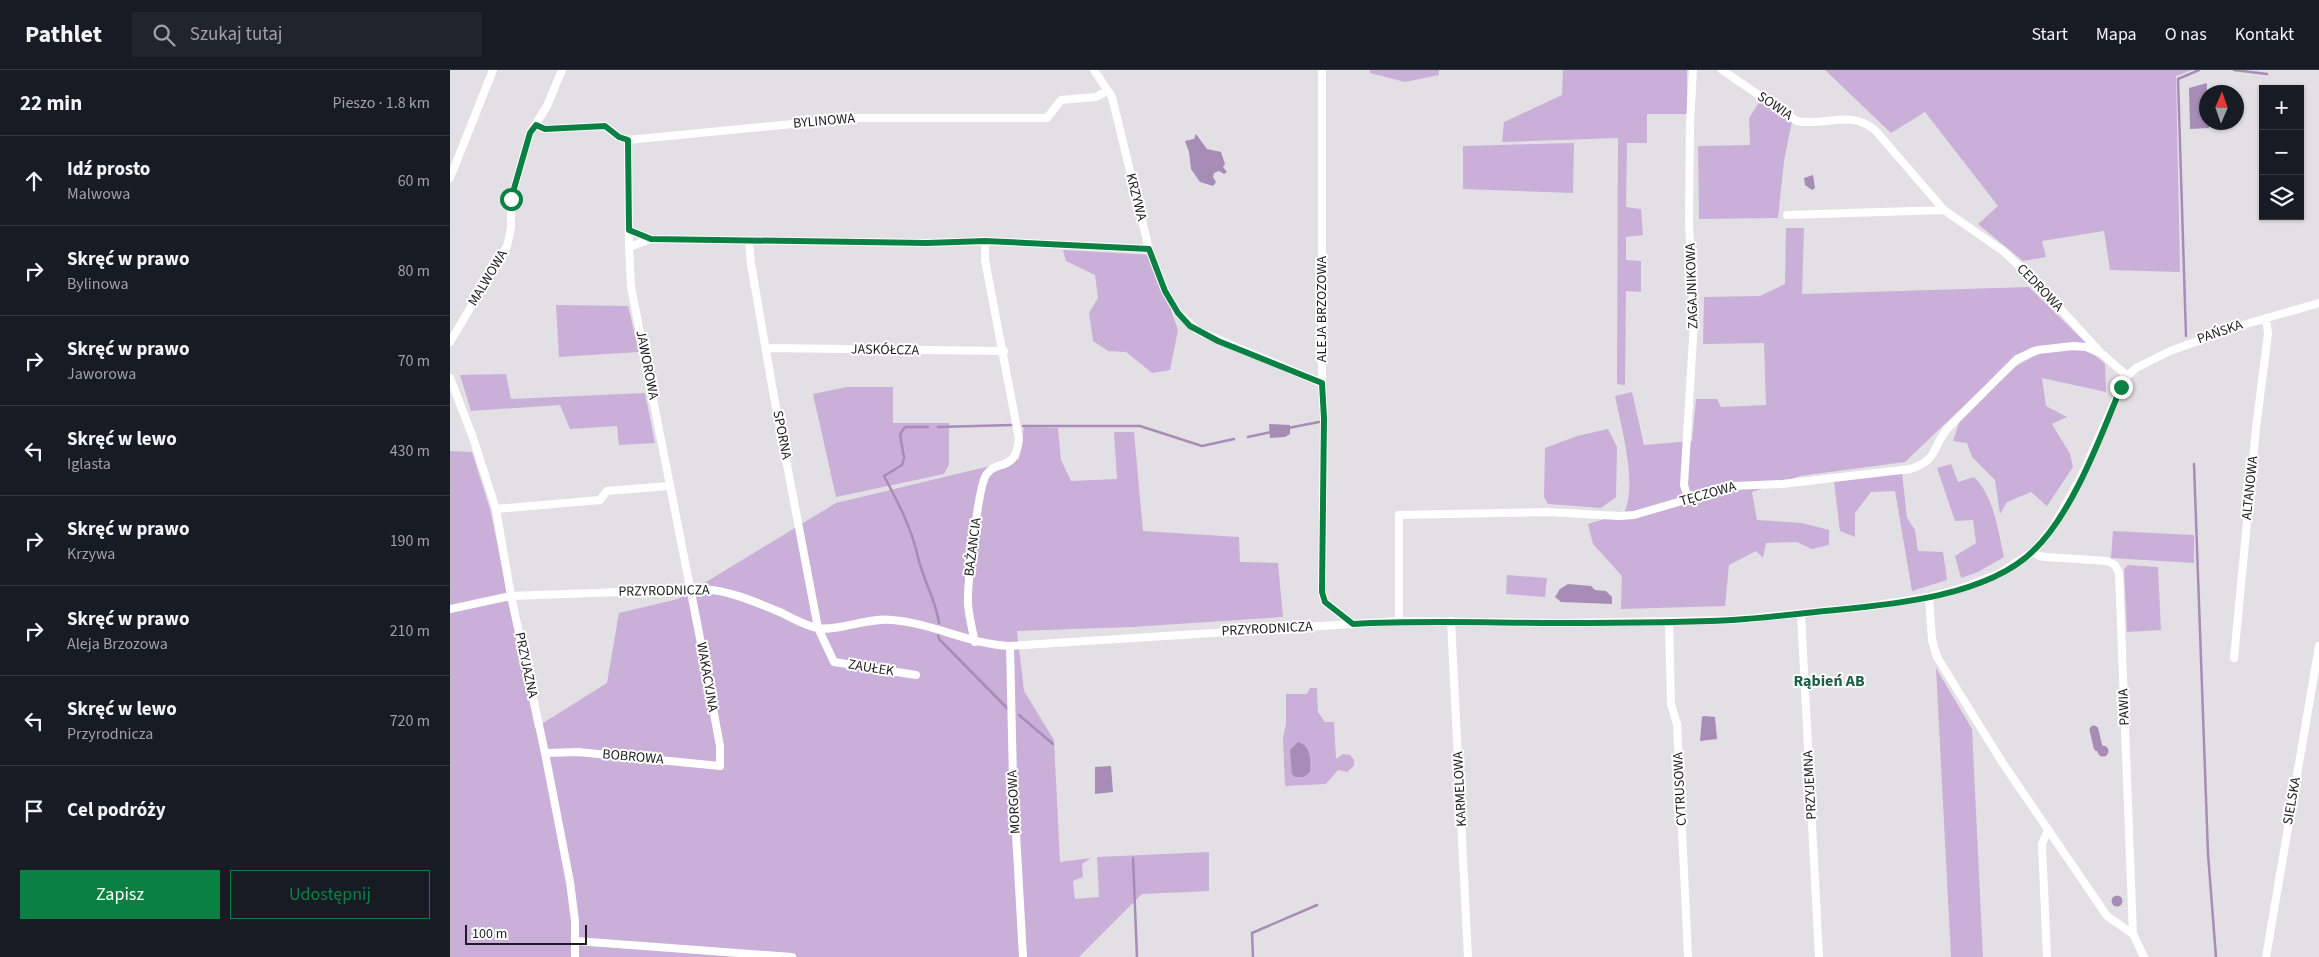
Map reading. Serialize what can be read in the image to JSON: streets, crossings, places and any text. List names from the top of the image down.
{
  "streets": {
    "street": [
      "SOWIA",
      "BYLINOWA",
      "KRZYWA",
      "MALWOWA",
      "ZAGAJNIKOWA",
      "CEDROWA",
      "ALEJA BRZOZOWA",
      "PAŃSKA",
      "JASKÓŁCZA",
      "JAWOROWA",
      "SPORNA",
      "ALTANOWA",
      "TĘCZOWA",
      "BAŻANCIA",
      "PRZYRODNICZA",
      "PRZYJAZNA",
      "ZAUŁEK",
      "WAKACYJNA",
      "PAWIA",
      "BOBROWA",
      "PRZYJEMNA",
      "KARMELOWA",
      "CYTRUSOWA",
      "SIELSKA",
      "MORGOWA"
    ]
  },
  "crossings": [
    ["SOWIA", "CEDROWA"],
    ["BYLINOWA", "KRZYWA"],
    ["BYLINOWA", "JAWOROWA"],
    ["KRZYWA", "ALEJA BRZOZOWA"],
    ["ZAGAJNIKOWA", "TĘCZOWA"],
    ["CEDROWA", "PAŃSKA"],
    ["CEDROWA", "TĘCZOWA"],
    ["CEDROWA", "PRZYRODNICZA"],
    ["ALEJA BRZOZOWA", "PRZYRODNICZA"],
    ["PAŃSKA", "ALTANOWA"],
    ["PAŃSKA", "PRZYRODNICZA"],
    ["JASKÓŁCZA", "SPORNA"],
    ["JASKÓŁCZA", "BAŻANCIA"],
    ["JAWOROWA", "PRZYRODNICZA"],
    ["JAWOROWA", "WAKACYJNA"],
    ["SPORNA", "PRZYRODNICZA"],
    ["SPORNA", "ZAUŁEK"],
    ["TĘCZOWA", "PRZYRODNICZA"],
    ["BAŻANCIA", "PRZYRODNICZA"],
    ["PRZYRODNICZA", "PRZYJAZNA"],
    ["PRZYRODNICZA", "ZAUŁEK"],
    ["PRZYRODNICZA", "WAKACYJNA"],
    ["PRZYRODNICZA", "PAWIA"],
    ["PRZYRODNICZA", "PRZYJEMNA"],
    ["PRZYRODNICZA", "KARMELOWA"],
    ["PRZYRODNICZA", "CYTRUSOWA"],
    ["PRZYRODNICZA", "MORGOWA"],
    ["PRZYJAZNA", "BOBROWA"],
    ["WAKACYJNA", "BOBROWA"]
  ],
  "districts": ["Rąbień AB"],
  "scale_bar": "100 m",
  "north": "top",
  "page": {
    "header": "Pathlet",
    "search": "Szukaj tutaj",
    "nav": [
      "Start",
      "Mapa",
      "O nas",
      "Kontakt"
    ],
    "heading": ["22 min", "Pieszo · 1.8 km"],
    "map_buttons": ["+", "−"],
    "list": [
      ["Idź prosto", "Malwowa", "60 m"],
      ["Skręć w prawo", "Bylinowa", "80 m"],
      ["Skręć w prawo", "Jaworowa", "70 m"],
      ["Skręć w lewo", "Iglasta", "430 m"],
      ["Skręć w prawo", "Krzywa", "190 m"],
      ["Skręć w prawo", "Aleja Brzozowa", "210 m"],
      ["Skręć w lewo", "Przyrodnicza", "720 m"],
      "Cel podróży"
    ],
    "buttons": ["Zapisz", "Udostępnij"],
    "scale": "100 m"
  }
}
